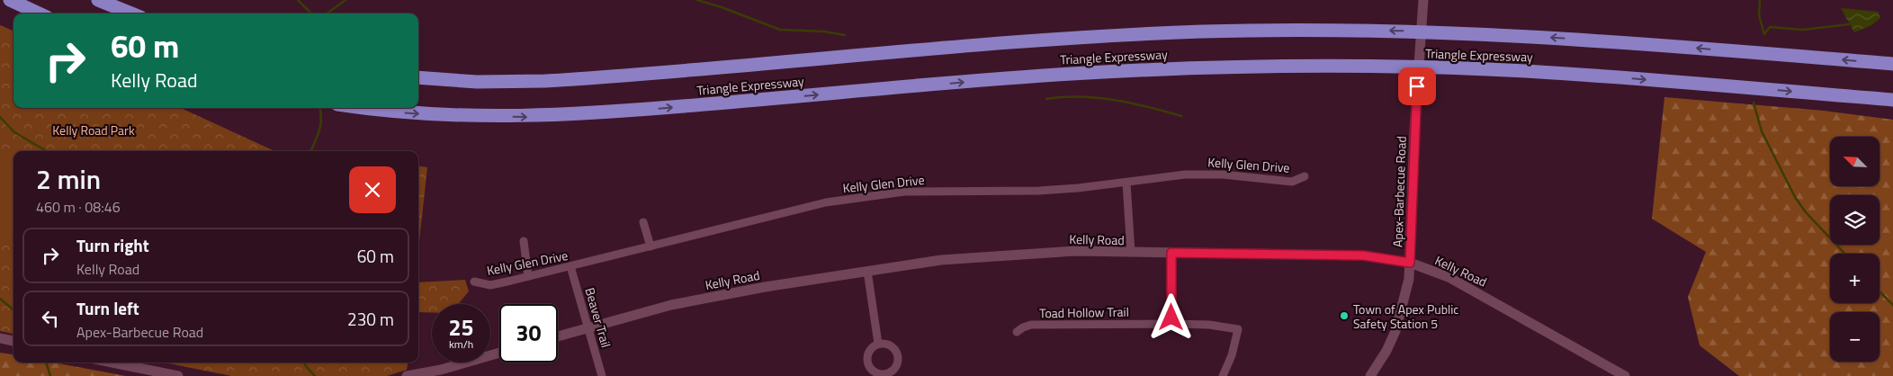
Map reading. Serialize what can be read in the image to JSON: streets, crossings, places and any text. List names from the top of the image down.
{
  "streets": {
    "highway": ["Triangle Expressway"],
    "street": [
      "Kelly Glen Drive",
      "Apex-Barbecue Road",
      "Kelly Road",
      "Toad Hollow Trail",
      "Beaver Trail"
    ]
  },
  "crossings": [
    ["Kelly Glen Drive", "Beaver Trail"],
    ["Apex-Barbecue Road", "Kelly Road"],
    ["Kelly Road", "Beaver Trail"]
  ],
  "parks": ["Kelly Road Park"],
  "places": ["Town of Apex Public Safety Station 5"],
  "north": "top left",
  "page": {
    "turn": ["60 m", "Kelly Road"],
    "map_buttons": ["+", "−"],
    "heading": ["2 min", "460 m · 08:46"],
    "list": [
      {
        "name": "Turn right",
        "note": "Kelly Road",
        "value": "60 m"
      },
      {
        "name": "Turn left",
        "note": "Apex-Barbecue Road",
        "value": "230 m"
      }
    ],
    "speed": "25 km/h",
    "limit": "30"
  }
}
